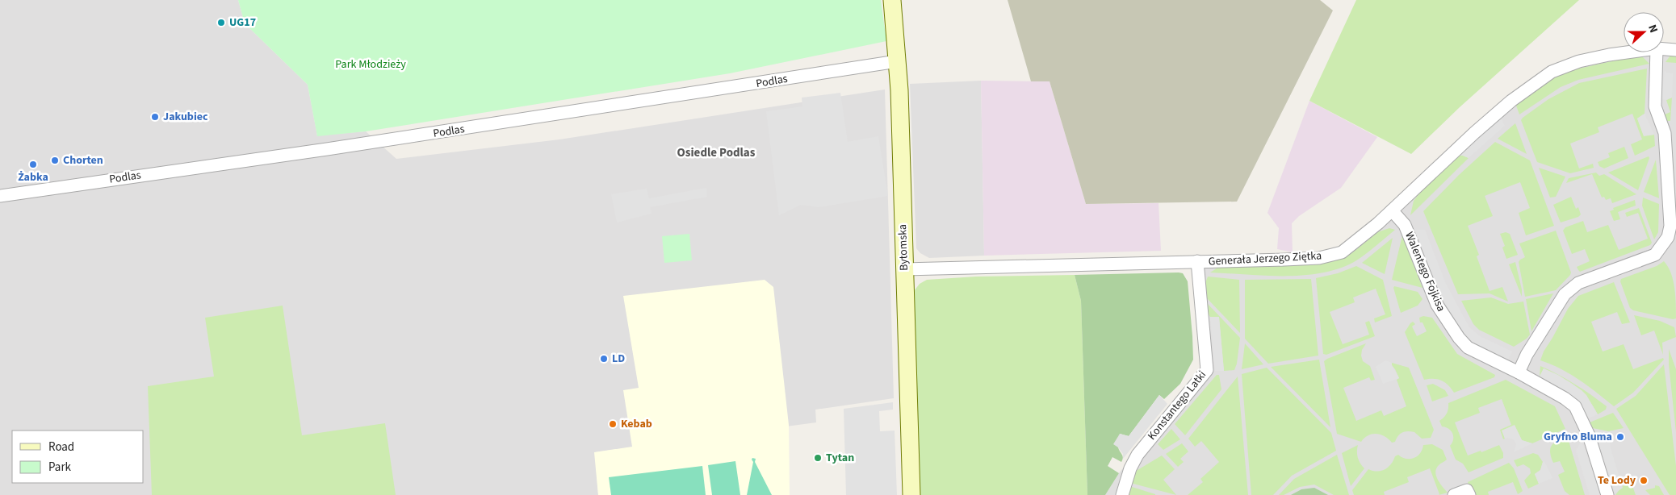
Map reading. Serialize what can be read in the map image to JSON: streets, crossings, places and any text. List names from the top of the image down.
{
  "streets": {
    "street": [
      "Podlas",
      "Bytomska",
      "Generała Jerzego Ziętka",
      "Walentego Fojkisa",
      "Konstantego Latki"
    ]
  },
  "crossings": [
    ["Podlas", "Bytomska"],
    ["Bytomska", "Generała Jerzego Ziętka"],
    ["Generała Jerzego Ziętka", "Walentego Fojkisa"],
    ["Generała Jerzego Ziętka", "Konstantego Latki"]
  ],
  "districts": ["Osiedle Podlas"],
  "parks": ["Park Młodzieży"],
  "places": [
    "UG17",
    "Jakubiec",
    "Chorten",
    "Żabka",
    "LD",
    "Kebab",
    "Gryfno Bluma",
    "Tytan",
    "Te Lody"
  ],
  "legend": ["Road", "Park"],
  "north": "right"
}
